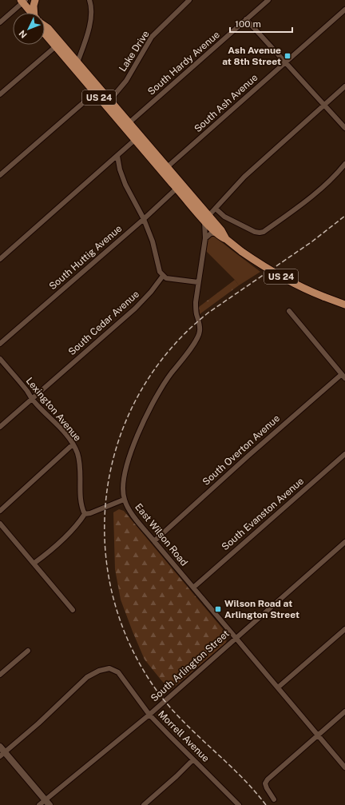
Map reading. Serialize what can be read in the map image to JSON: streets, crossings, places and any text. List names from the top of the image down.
{
  "streets": {
    "main road": ["US 24"],
    "street": [
      "Lake Drive",
      "South Hardy Avenue",
      "South Ash Avenue",
      "South Huttig Avenue",
      "South Cedar Avenue",
      "Lexington Avenue",
      "South Overton Avenue",
      "South Evanston Avenue",
      "East Wilson Road",
      "South Arlington Street",
      "Morrell Avenue"
    ]
  },
  "crossings": [
    ["Lake Drive", "US 24"],
    ["South Hardy Avenue", "US 24"],
    ["US 24", "South Ash Avenue"],
    ["US 24", "South Huttig Avenue"],
    ["US 24", "East Wilson Road"],
    ["South Cedar Avenue", "Lexington Avenue"],
    ["South Overton Avenue", "East Wilson Road"],
    ["South Evanston Avenue", "East Wilson Road"],
    ["East Wilson Road", "South Arlington Street"],
    ["South Arlington Street", "Morrell Avenue"]
  ],
  "places": {
    "transit": ["Ash Avenue at 8th Street", "Wilson Road at Arlington Street"]
  },
  "scale_bar": "100 m",
  "north": "bottom left"
}
